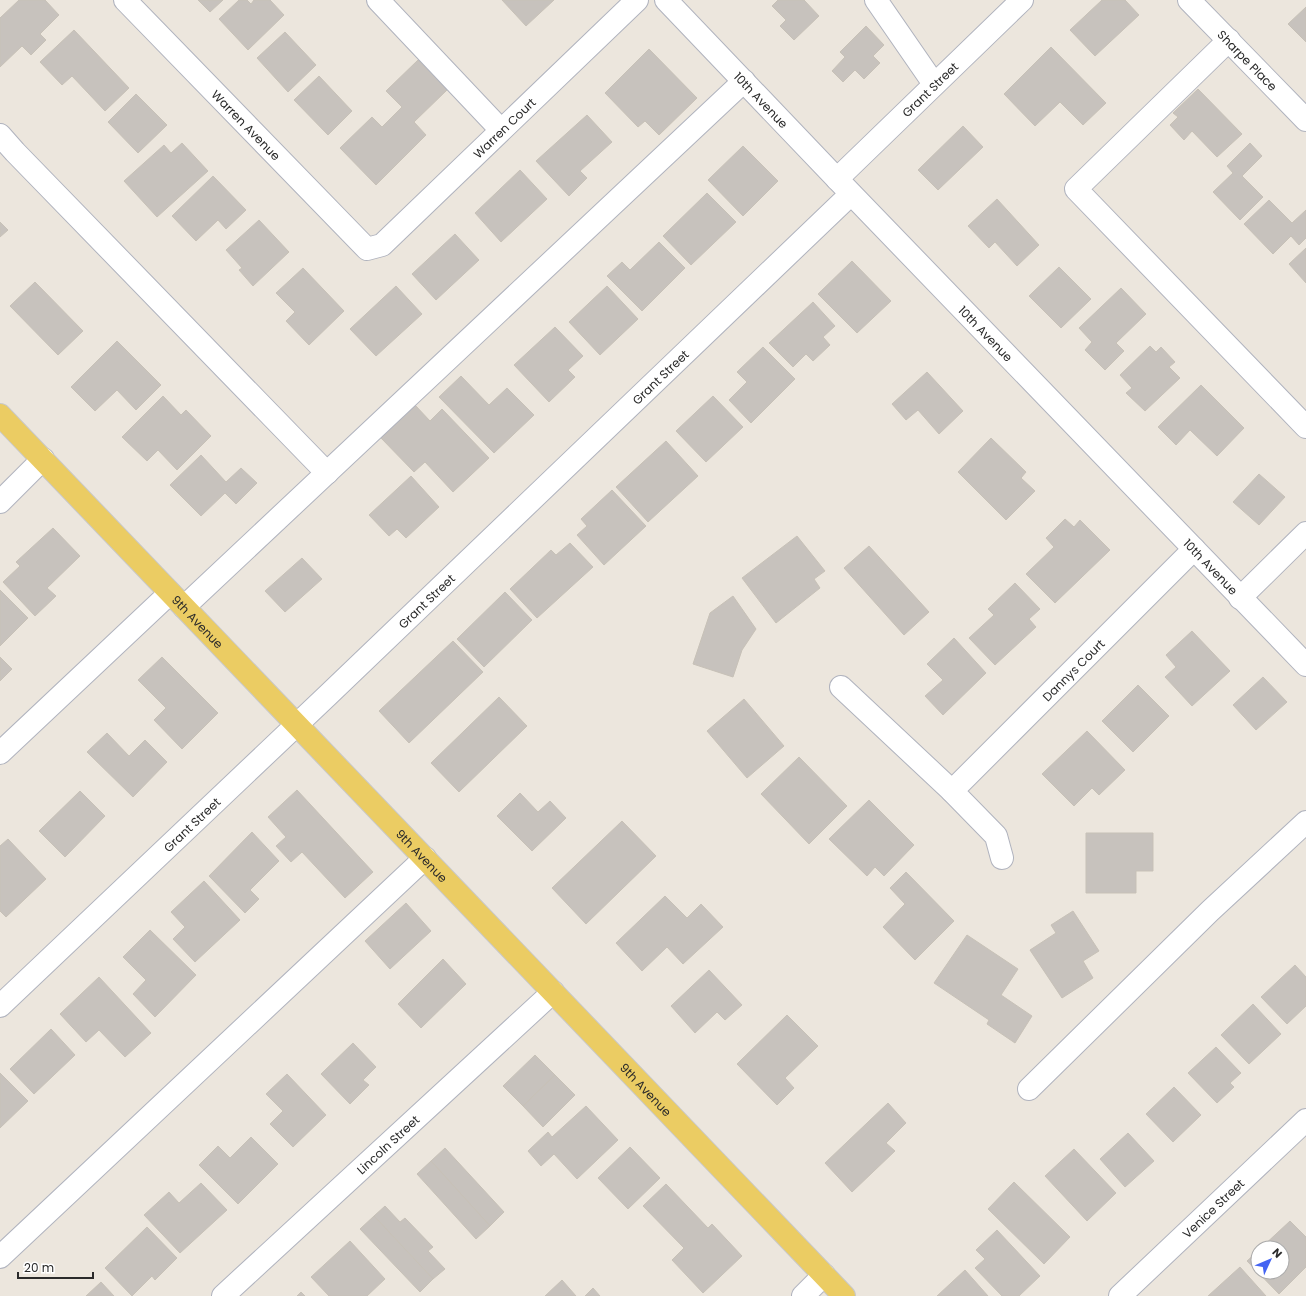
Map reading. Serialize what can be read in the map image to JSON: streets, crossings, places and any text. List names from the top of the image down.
{
  "streets": {
    "main road": ["9th Avenue"],
    "street": [
      "Sharpe Place",
      "Grant Street",
      "10th Avenue",
      "Warren Avenue",
      "Warren Court",
      "Dannys Court",
      "Lincoln Street",
      "Venice Street"
    ]
  },
  "crossings": [
    ["Grant Street", "10th Avenue"],
    ["Grant Street", "9th Avenue"],
    ["10th Avenue", "Dannys Court"],
    ["Warren Avenue", "Warren Court"],
    ["9th Avenue", "Lincoln Street"]
  ],
  "scale_bar": "20 m",
  "north": "top right"
}
